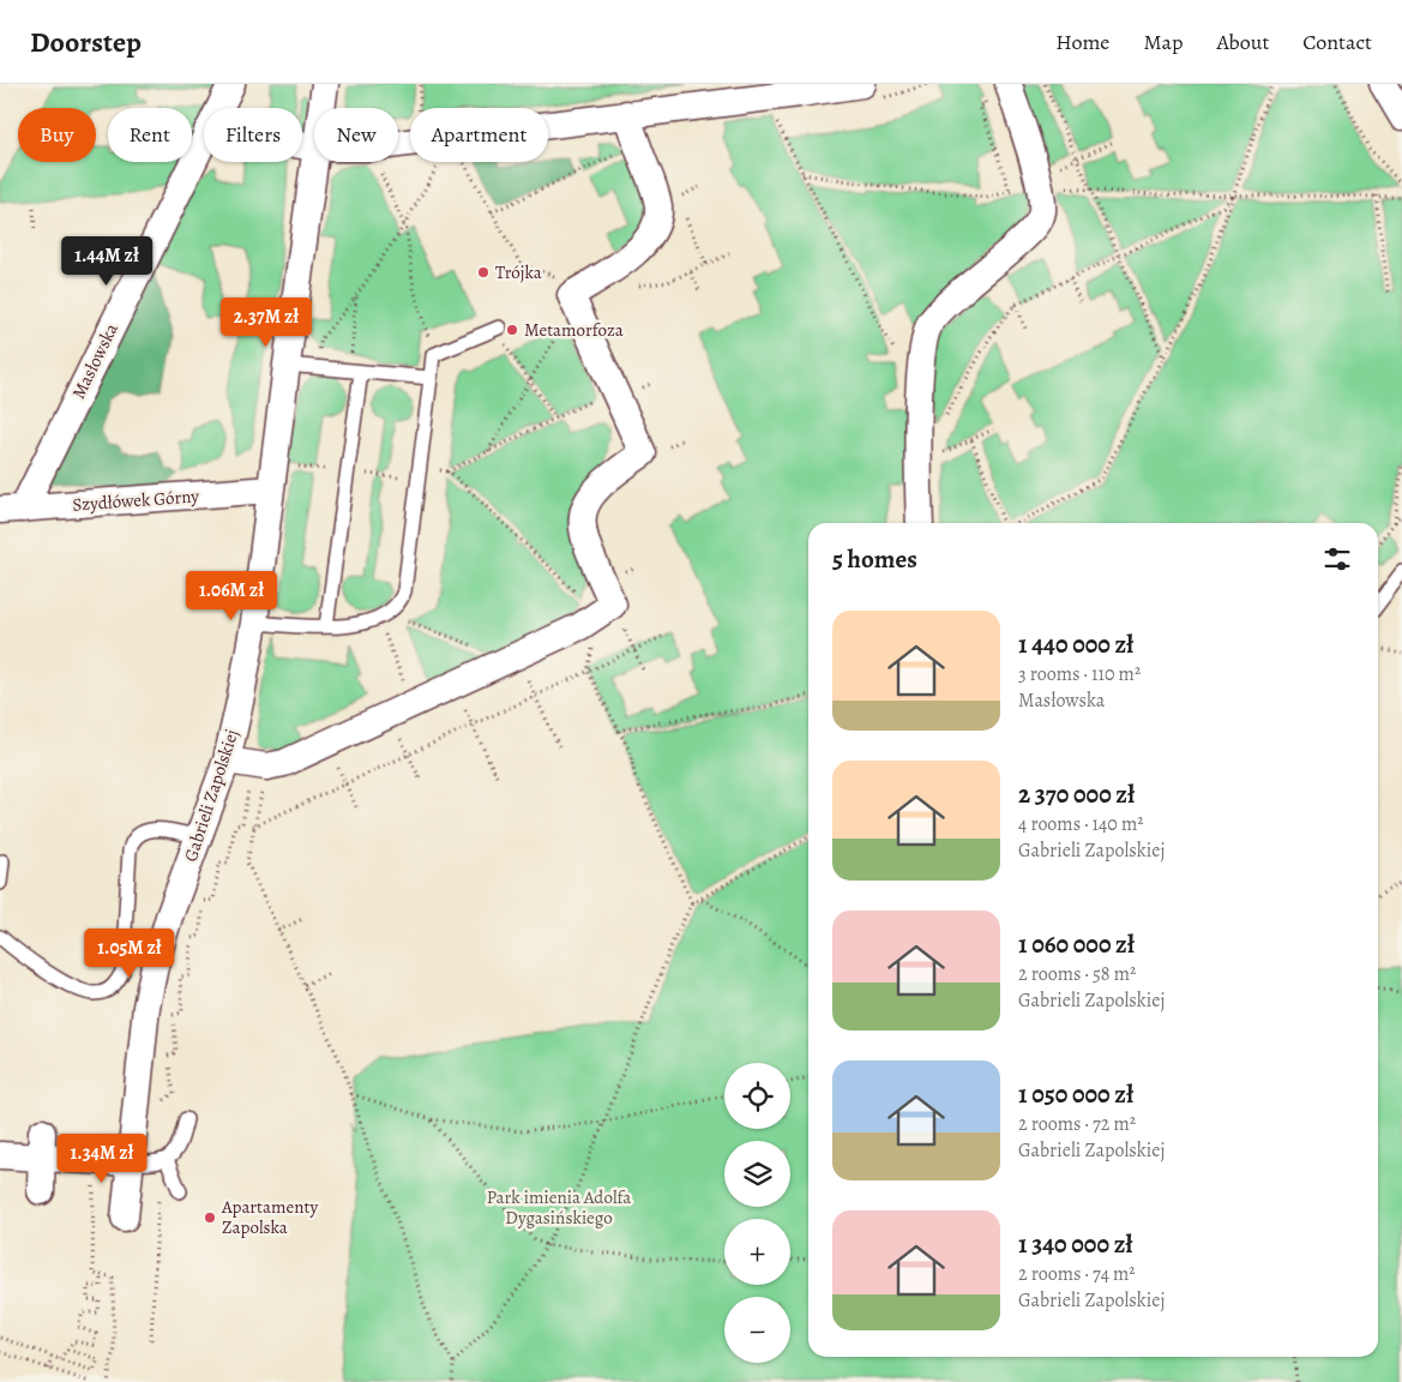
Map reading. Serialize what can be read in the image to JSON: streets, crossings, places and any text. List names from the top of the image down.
{
  "streets": {
    "street": ["Masłowska", "Szydłówek Górny", "Gabrieli Zapolskiej"]
  },
  "crossings": [
    ["Masłowska", "Szydłówek Górny"],
    ["Szydłówek Górny", "Gabrieli Zapolskiej"]
  ],
  "parks": ["Park imienia Adolfa Dygasińskiego"],
  "places": ["Trójka", "Metamorfoza", "Apartamenty Zapolska"],
  "page": {
    "header": "Doorstep",
    "nav": [
      "Home",
      "Map",
      "About",
      "Contact"
    ],
    "chip": [
      "Buy",
      "Rent",
      "Filters",
      "New",
      "Apartment"
    ],
    "price": [
      "1.44M zł",
      "2.37M zł",
      "1.06M zł",
      "1.05M zł",
      "1.34M zł"
    ],
    "heading": "5 homes",
    "list": [
      {
        "name": "1 440 000 zł",
        "note": "3 rooms · 110 m² · Masłowska"
      },
      {
        "name": "2 370 000 zł",
        "note": "4 rooms · 140 m² · Gabrieli Zapolskiej"
      },
      {
        "name": "1 060 000 zł",
        "note": "2 rooms · 58 m² · Gabrieli Zapolskiej"
      },
      {
        "name": "1 050 000 zł",
        "note": "2 rooms · 72 m² · Gabrieli Zapolskiej"
      },
      {
        "name": "1 340 000 zł",
        "note": "2 rooms · 74 m² · Gabrieli Zapolskiej"
      }
    ],
    "map_buttons": ["+", "−"]
  }
}
